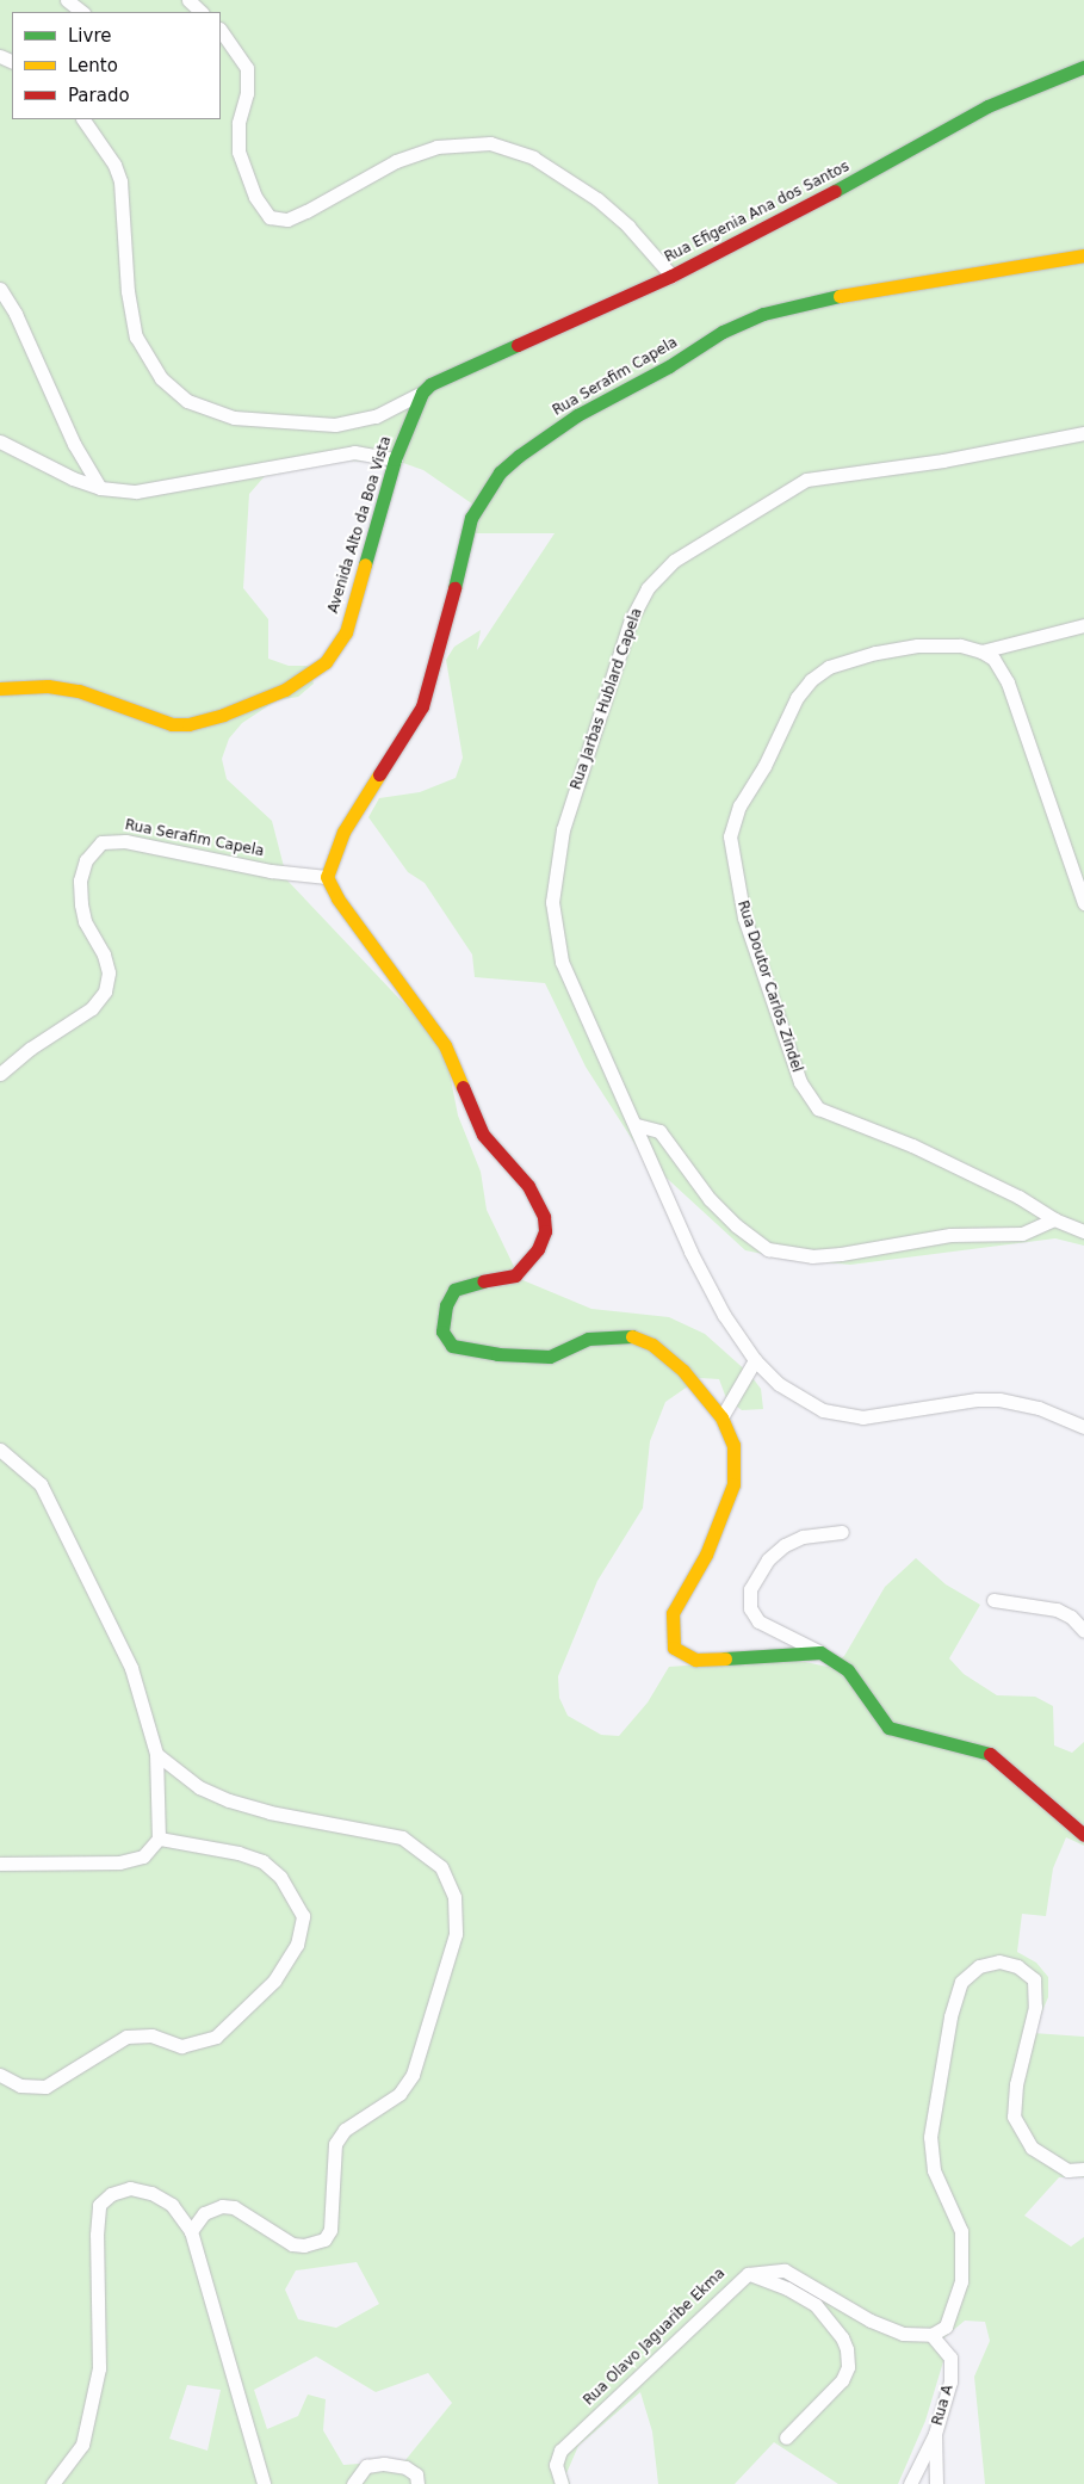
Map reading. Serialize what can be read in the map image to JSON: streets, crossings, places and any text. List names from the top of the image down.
{
  "streets": {
    "street": [
      "Rua Efigenia Ana dos Santos",
      "Rua Serafim Capela",
      "Avenida Alto da Boa Vista",
      "Rua Jarbas Hublard Capela",
      "Rua Doutor Carlos Zindel",
      "Rua Olavo Jaguaribe Ekma",
      "Rua A"
    ]
  },
  "crossings": [
    ["Rua Efigenia Ana dos Santos", "Avenida Alto da Boa Vista"],
    ["Rua Olavo Jaguaribe Ekma", "Rua A"]
  ],
  "legend": ["Livre", "Lento", "Parado"]
}
